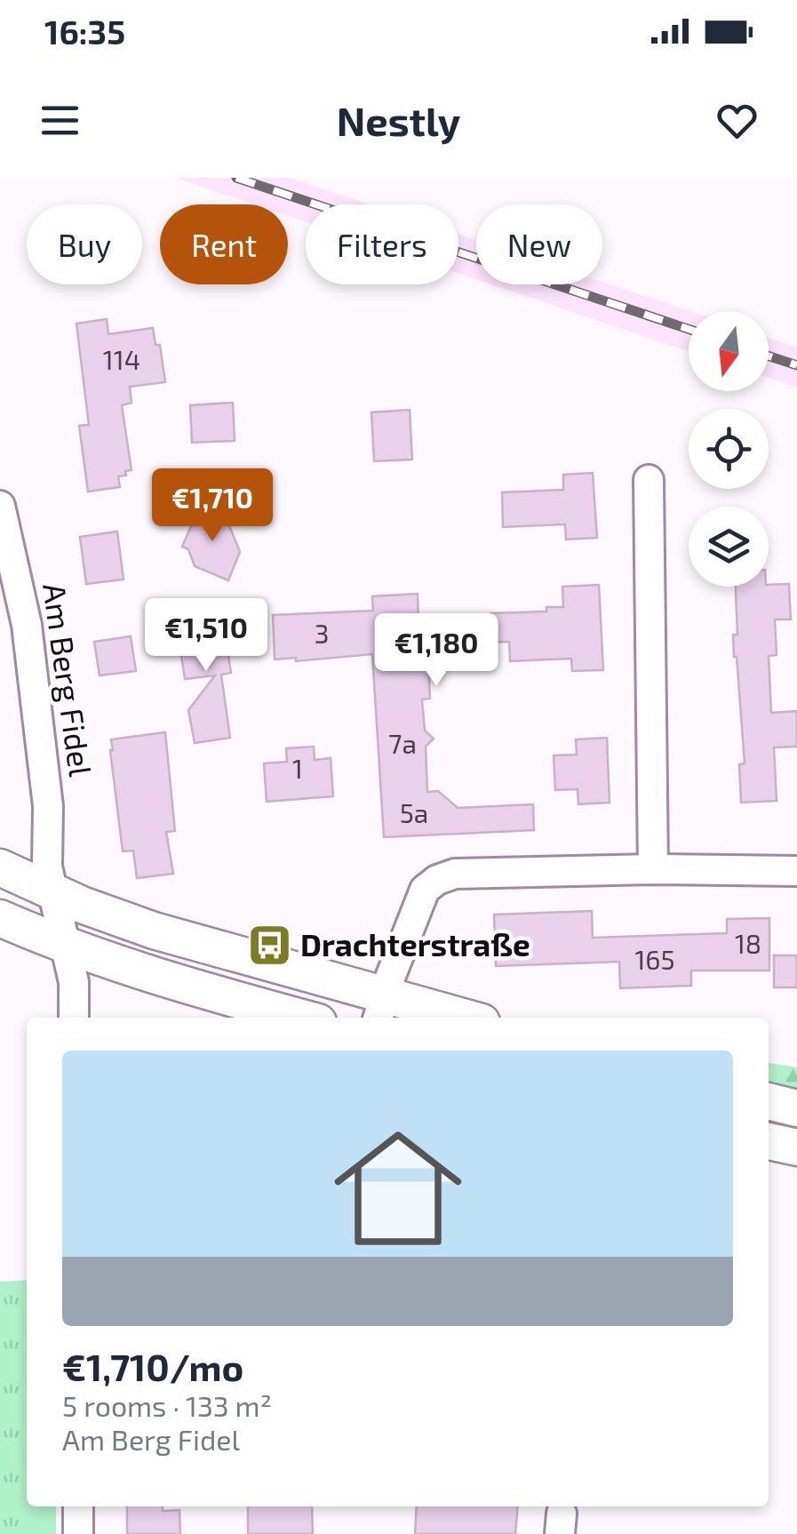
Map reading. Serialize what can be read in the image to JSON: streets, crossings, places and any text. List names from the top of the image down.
{
  "streets": {
    "street": ["Am Berg Fidel"]
  },
  "places": {
    "bus stop": ["Drachterstraße"]
  },
  "house_numbers": [
    "114",
    "3",
    "7a",
    "1",
    "5a",
    "18",
    "165"
  ],
  "north": "bottom",
  "page": {
    "status": "16:35",
    "header": "Nestly",
    "chip": [
      "Buy",
      "Rent",
      "Filters",
      "New"
    ],
    "price": ["€1,710", "€1,510", "€1,180"],
    "list": [
      {
        "name": "€1,710/mo",
        "note": "5 rooms · 133 m² · Am Berg Fidel"
      }
    ]
  }
}
